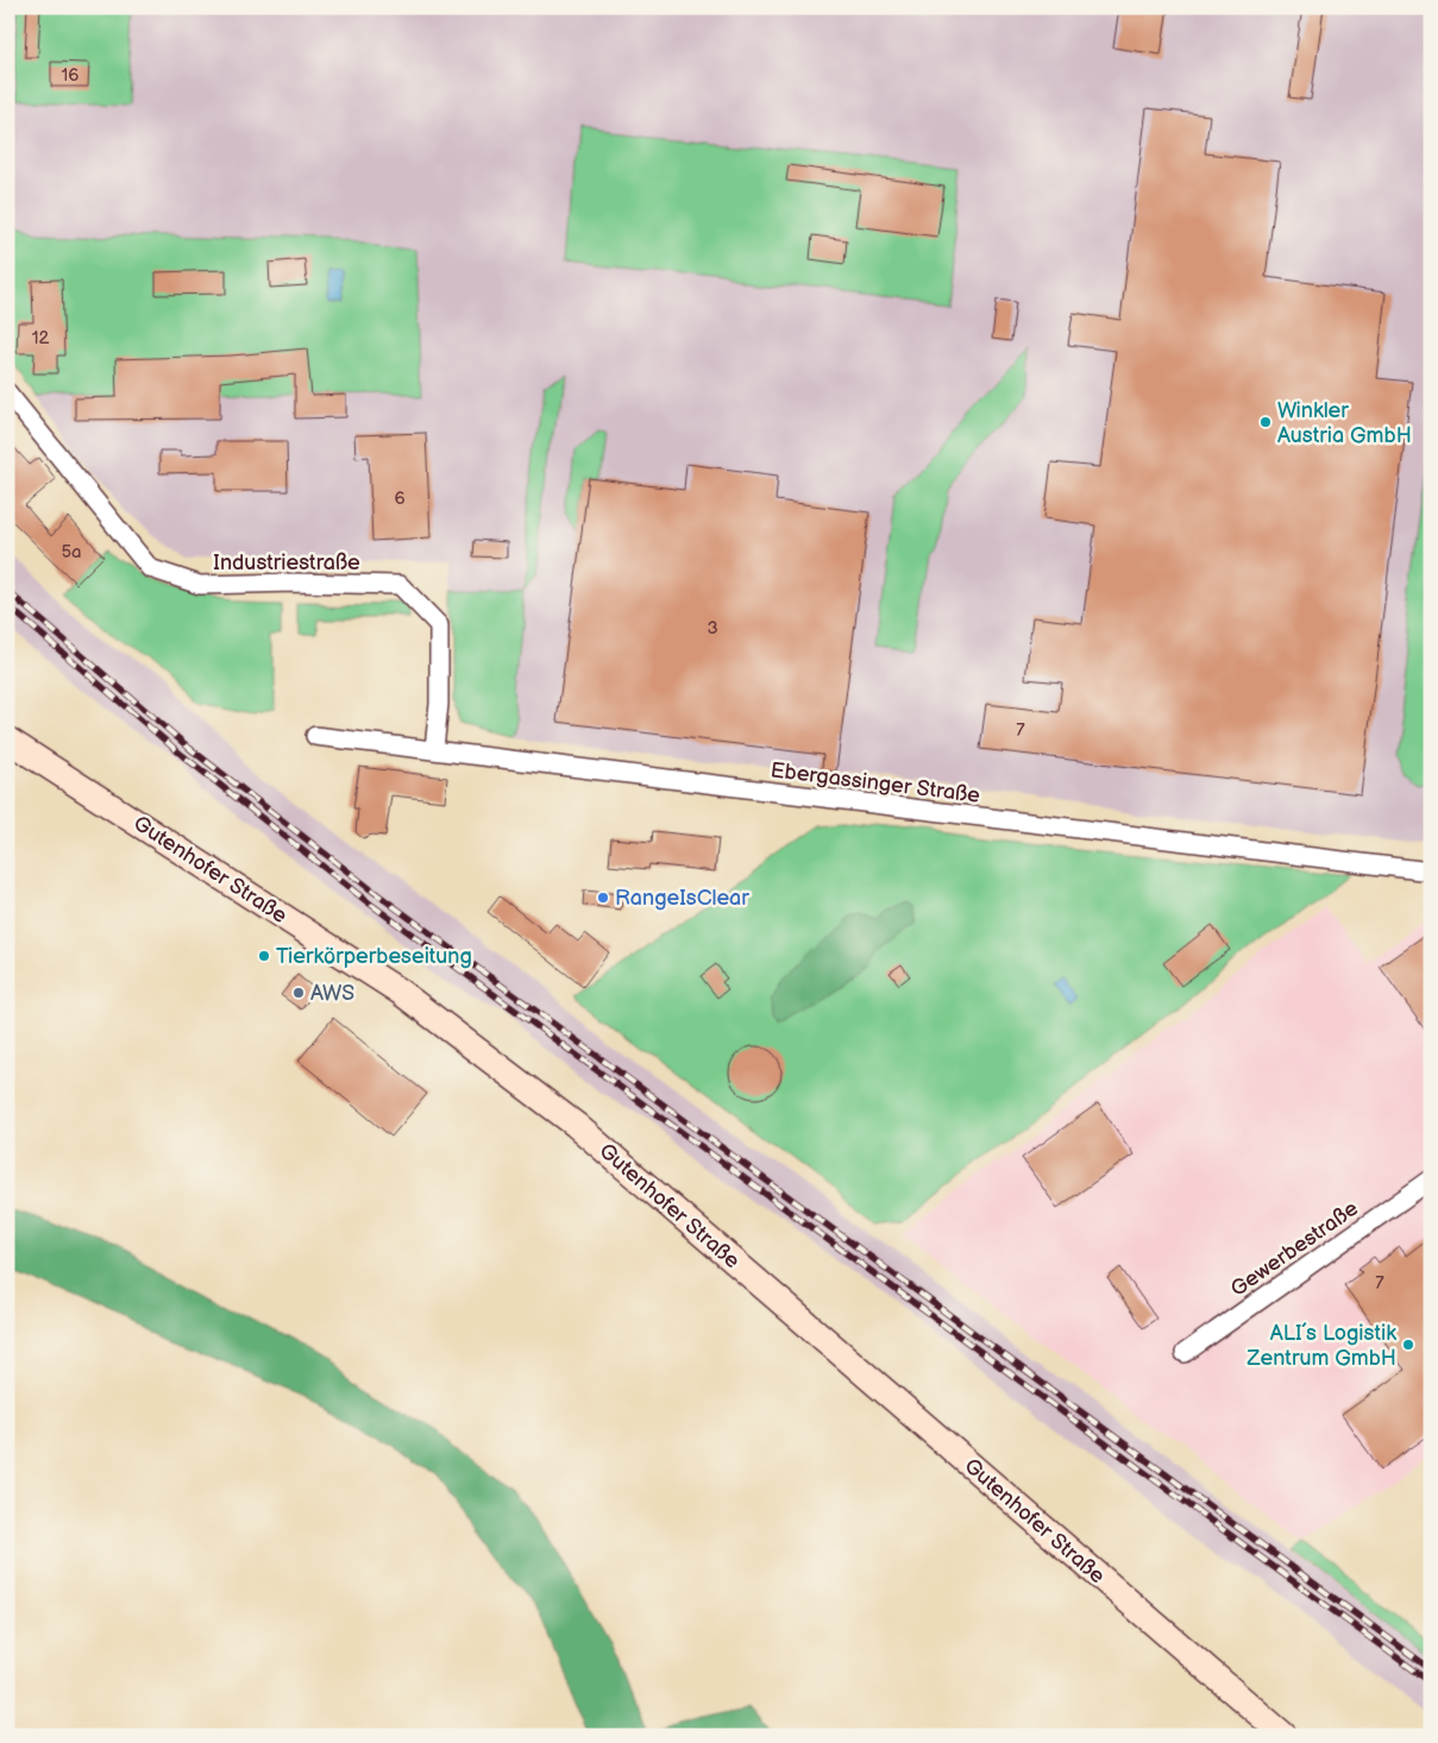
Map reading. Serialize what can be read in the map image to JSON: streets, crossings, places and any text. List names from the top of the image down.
{
  "streets": {
    "street": [
      "Industriestraße",
      "Ebergassinger Straße",
      "Gutenhofer Straße",
      "Gewerbestraße"
    ]
  },
  "crossings": [
    ["Industriestraße", "Ebergassinger Straße"]
  ],
  "places": [
    "Winkler Austria GmbH",
    "RangeIsClear",
    "Tierkörperbeseitung",
    "AWS",
    "ALI´s Logistik Zentrum GmbH"
  ],
  "house_numbers": [
    "16",
    "12",
    "6",
    "5a",
    "3",
    "7",
    "7"
  ]
}
